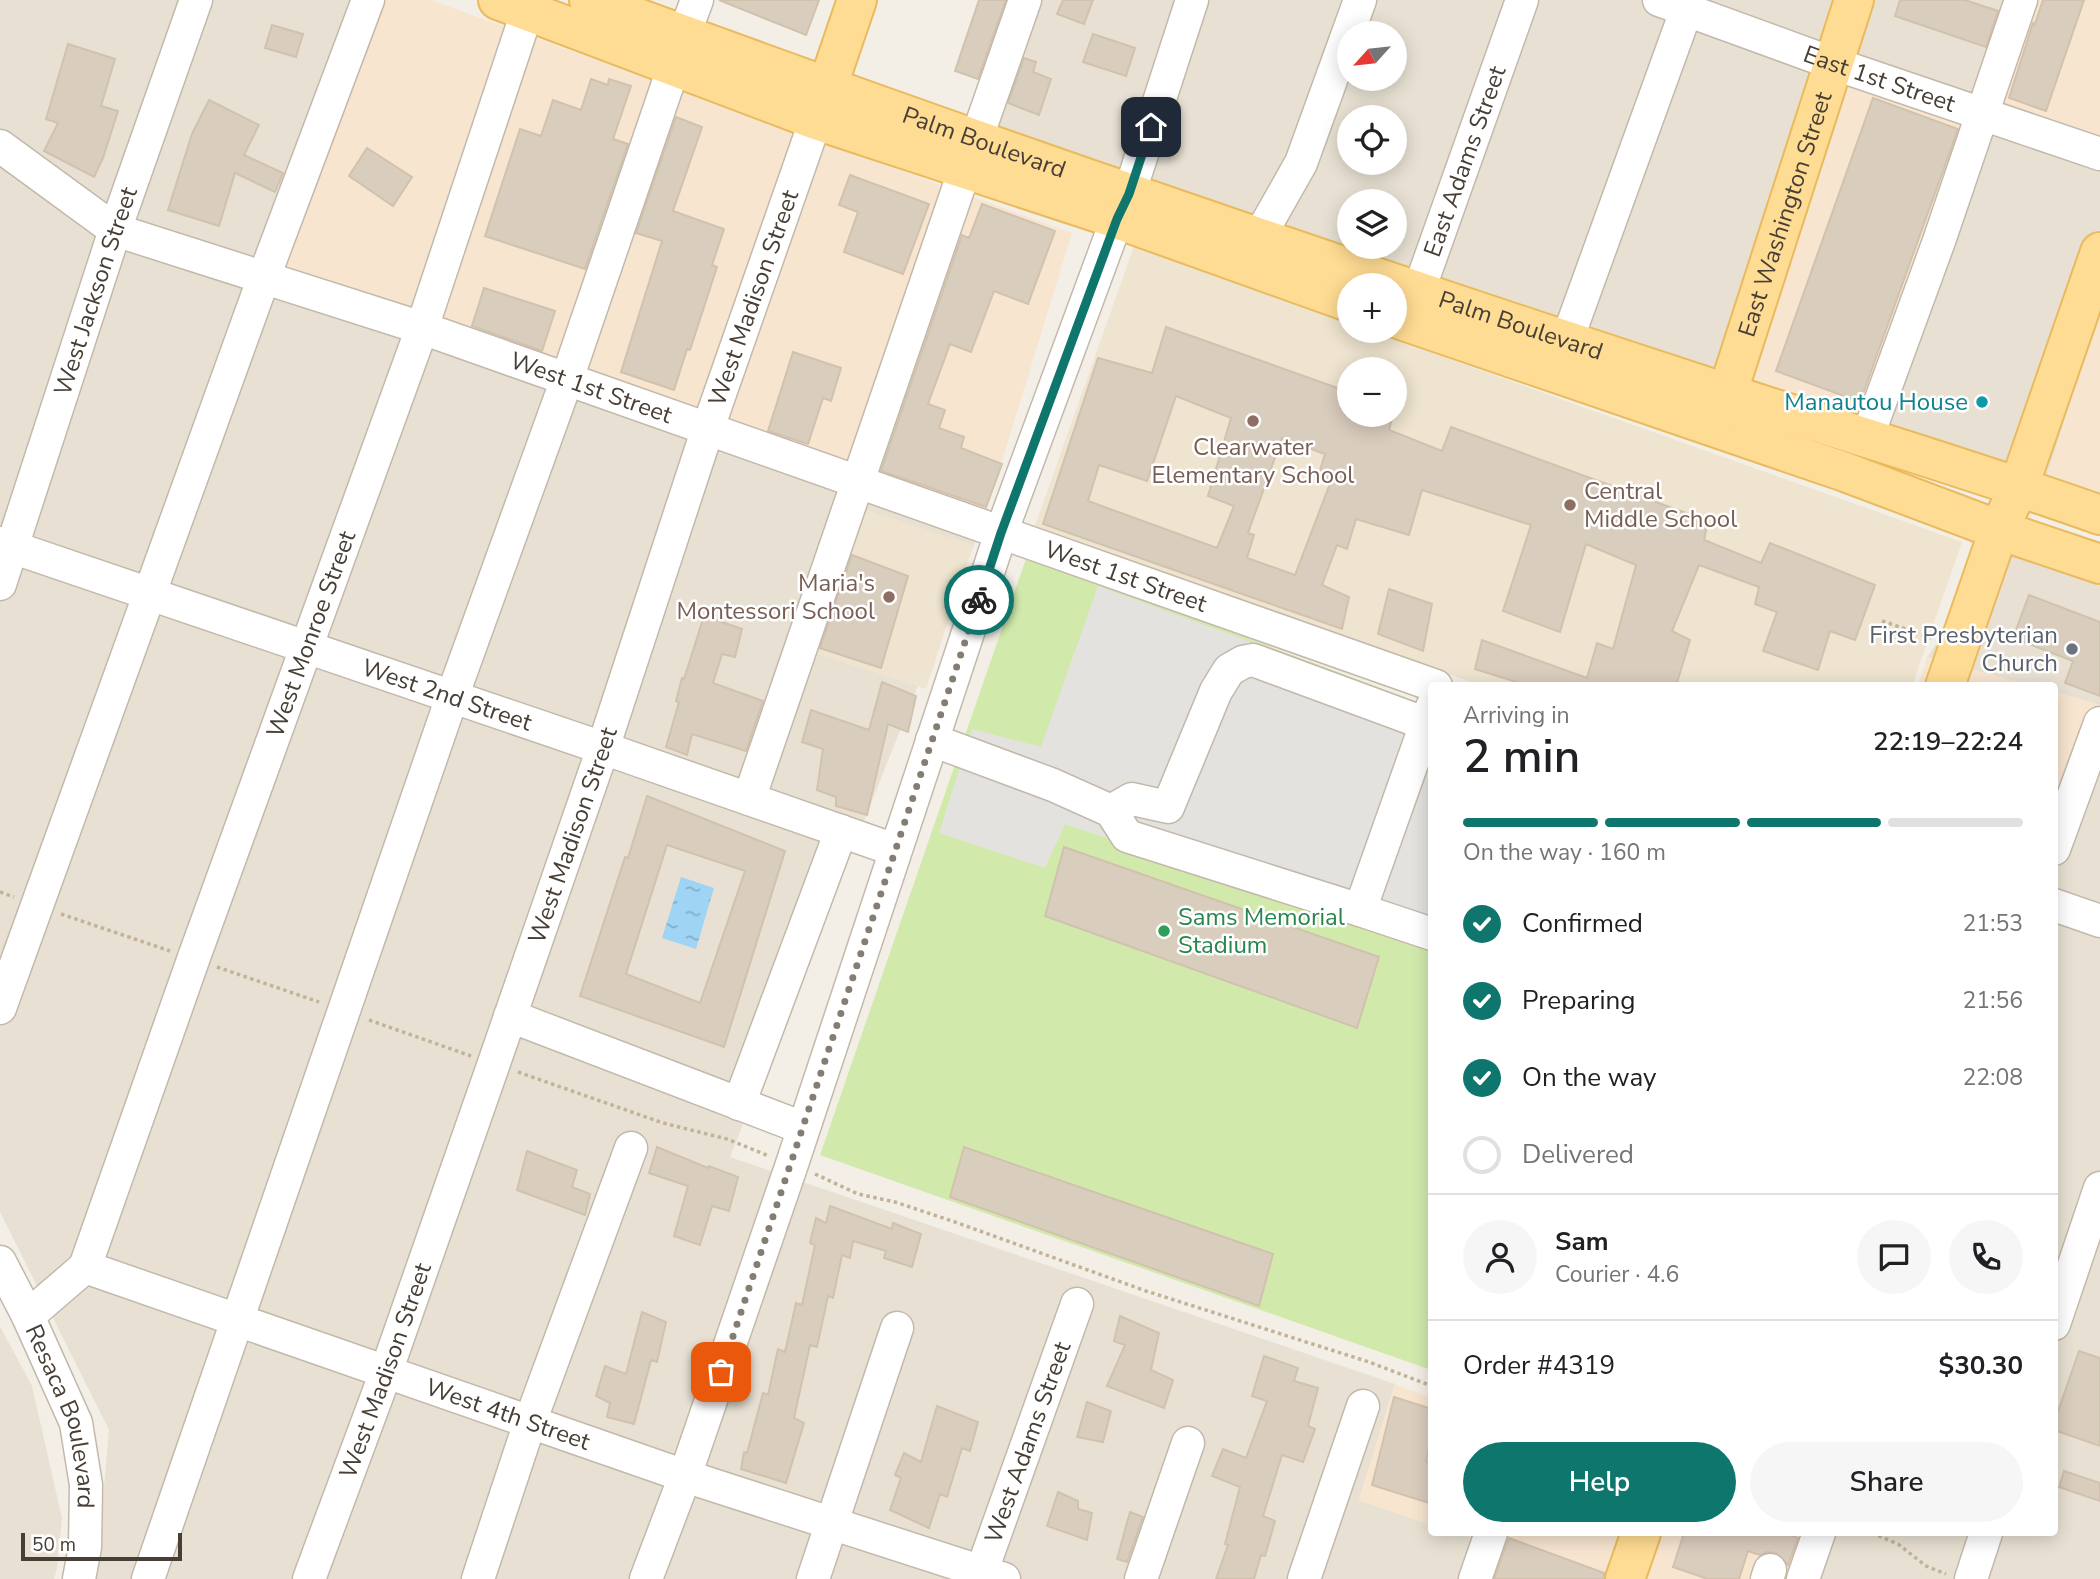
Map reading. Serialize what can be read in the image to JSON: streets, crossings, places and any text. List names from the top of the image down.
{
  "streets": {
    "main road": ["Palm Boulevard", "East Washington Street"],
    "street": [
      "East 1st Street",
      "East Adams Street",
      "West Jackson Street",
      "West Madison Street",
      "West 1st Street",
      "West Monroe Street",
      "West 2nd Street",
      "West 4th Street",
      "Resaca Boulevard",
      "West Adams Street"
    ]
  },
  "crossings": [
    ["East 1st Street", "East Washington Street"],
    ["Palm Boulevard", "East Washington Street"],
    ["Palm Boulevard", "West Madison Street"],
    ["Palm Boulevard", "West Monroe Street"],
    ["West Jackson Street", "West 1st Street"],
    ["West Jackson Street", "West 2nd Street"],
    ["West Madison Street", "West 1st Street"],
    ["West Madison Street", "West 2nd Street"],
    ["West Madison Street", "West 4th Street"],
    ["West 1st Street", "West Monroe Street"],
    ["West Monroe Street", "West 2nd Street"],
    ["West Monroe Street", "West 4th Street"],
    ["West 4th Street", "West Adams Street"]
  ],
  "places": [
    "Manautou House",
    "Clearwater Elementary School",
    "Central Middle School",
    "Maria's Montessori School",
    "First Presbyterian Church",
    "Sams Memorial Stadium"
  ],
  "scale_bar": "50 m",
  "north": "bottom left",
  "page": {
    "map_buttons": ["+", "−"],
    "heading": ["2 min", "Arriving in", "22:19–22:24"],
    "panel": [
      "Sam",
      "Courier · 4.6",
      "Order #4319",
      "$30.30"
    ],
    "bar": "On the way · 160 m",
    "list": [
      ["Confirmed", "21:53"],
      ["Preparing", "21:56"],
      ["On the way", "22:08"],
      "Delivered"
    ],
    "buttons": ["Help", "Share"],
    "scale": "50 m"
  }
}
